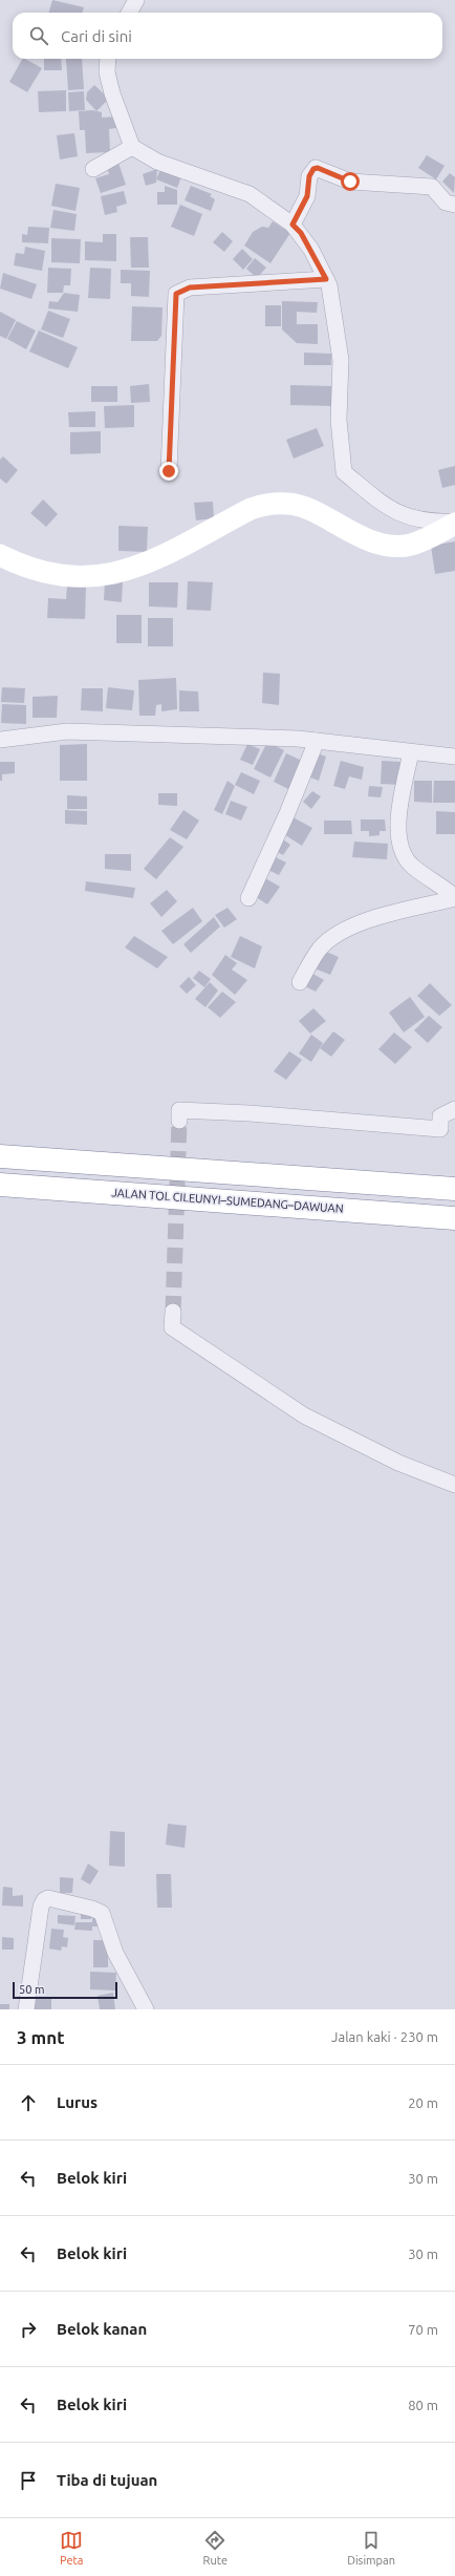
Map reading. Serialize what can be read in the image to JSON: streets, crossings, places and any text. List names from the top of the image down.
{
  "streets": {
    "highway": ["JALAN TOL CILEUNYI–SUMEDANG–DAWUAN"]
  },
  "scale_bar": "50 m",
  "page": {
    "search": "Cari di sini",
    "scale": "50 m",
    "heading": ["3 mnt", "Jalan kaki · 230 m"],
    "list": [
      ["Lurus", "20 m"],
      ["Belok kiri", "30 m"],
      ["Belok kiri", "30 m"],
      ["Belok kanan", "70 m"],
      ["Belok kiri", "80 m"],
      "Tiba di tujuan"
    ],
    "nav": ["Peta", "Rute", "Disimpan"]
  }
}
